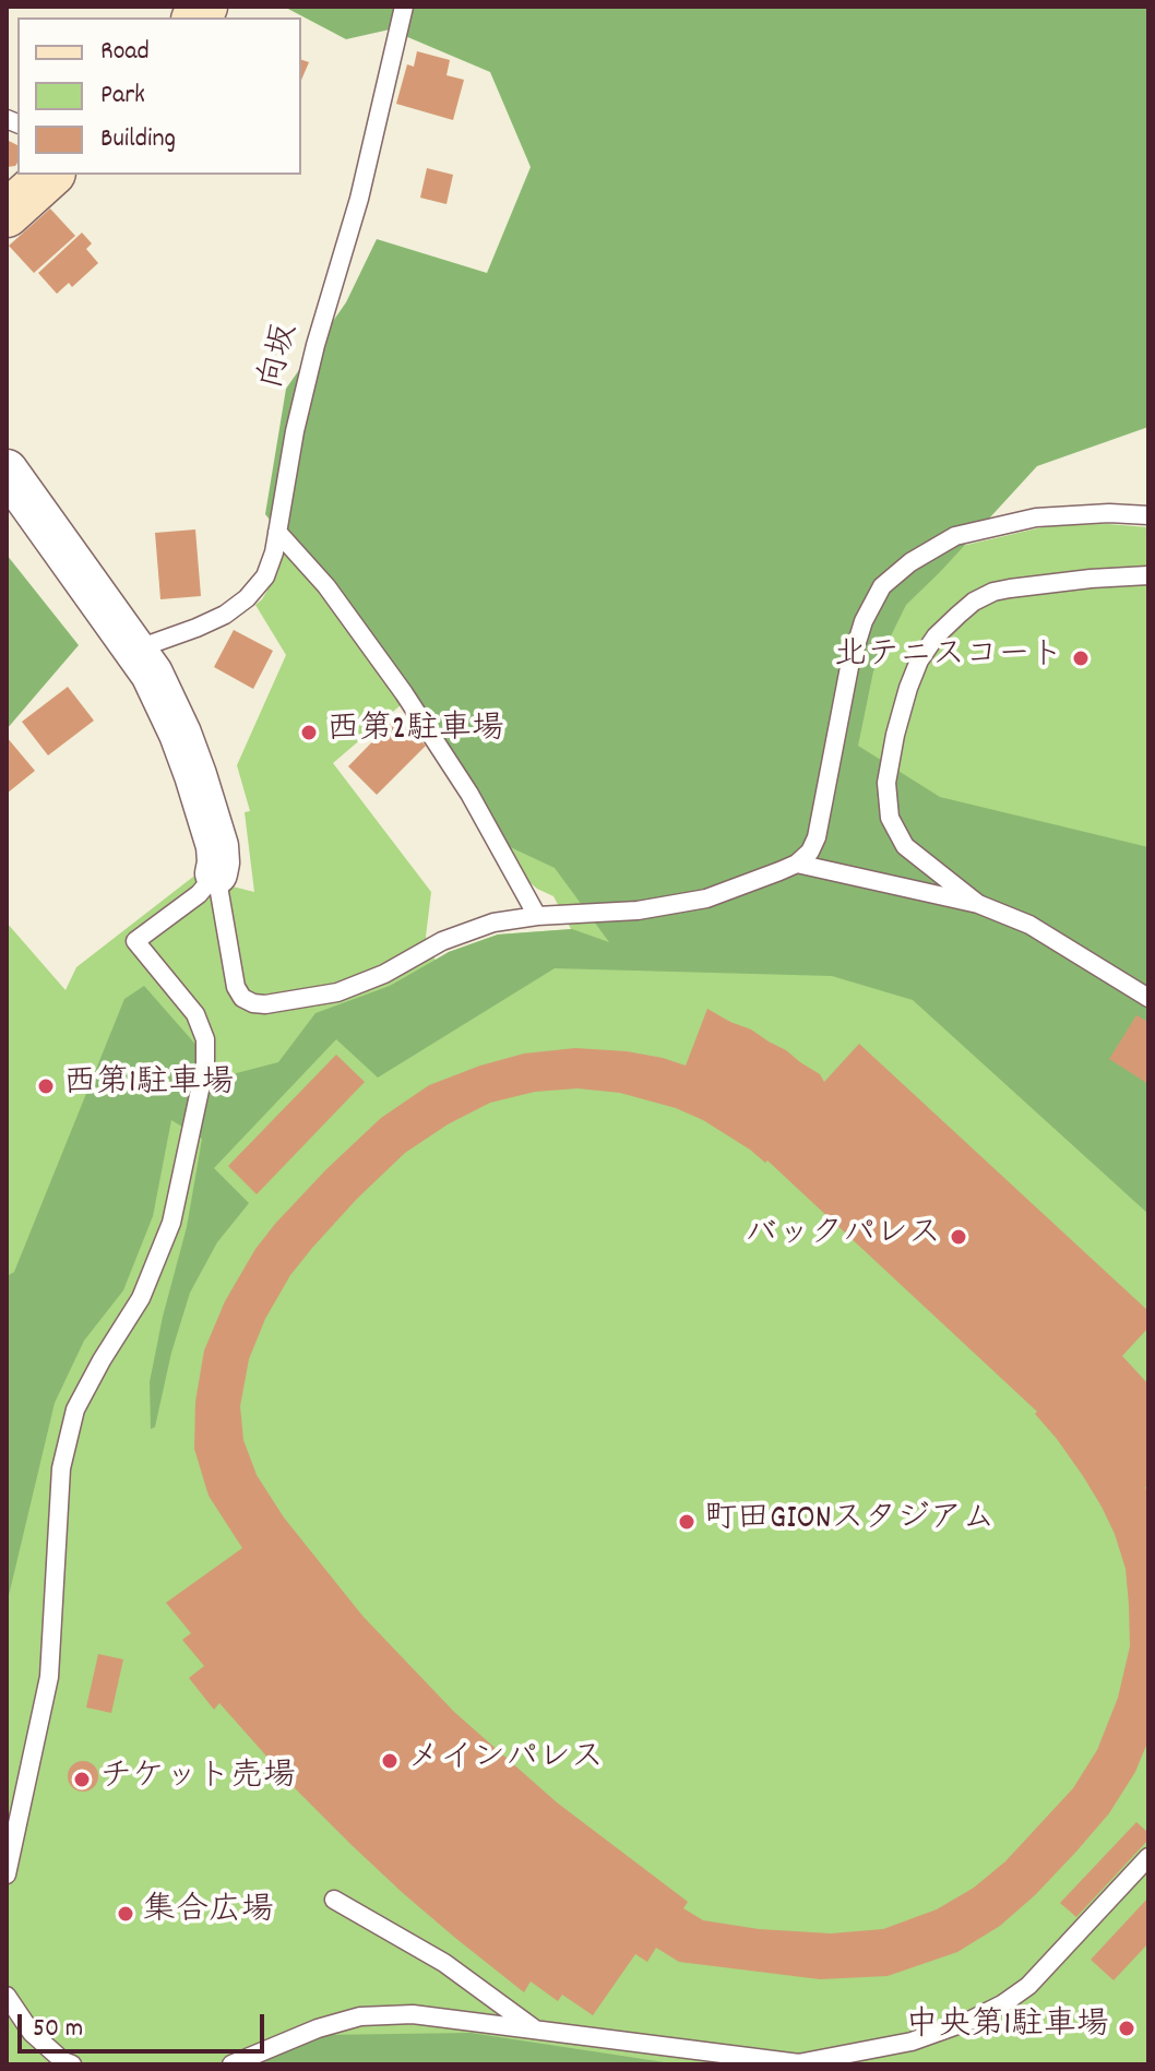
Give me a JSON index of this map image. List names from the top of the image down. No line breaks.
{"streets":{"lane":["向坂"]},"places":["北テニスコート","西第2駐車場","西第1駐車場","バックパレス","町田GIONスタジアム","メインパレス","チケット売場","集合広場","中央第1駐車場"],"legend":["Road","Park","Building"],"scale_bar":"50 m"}
